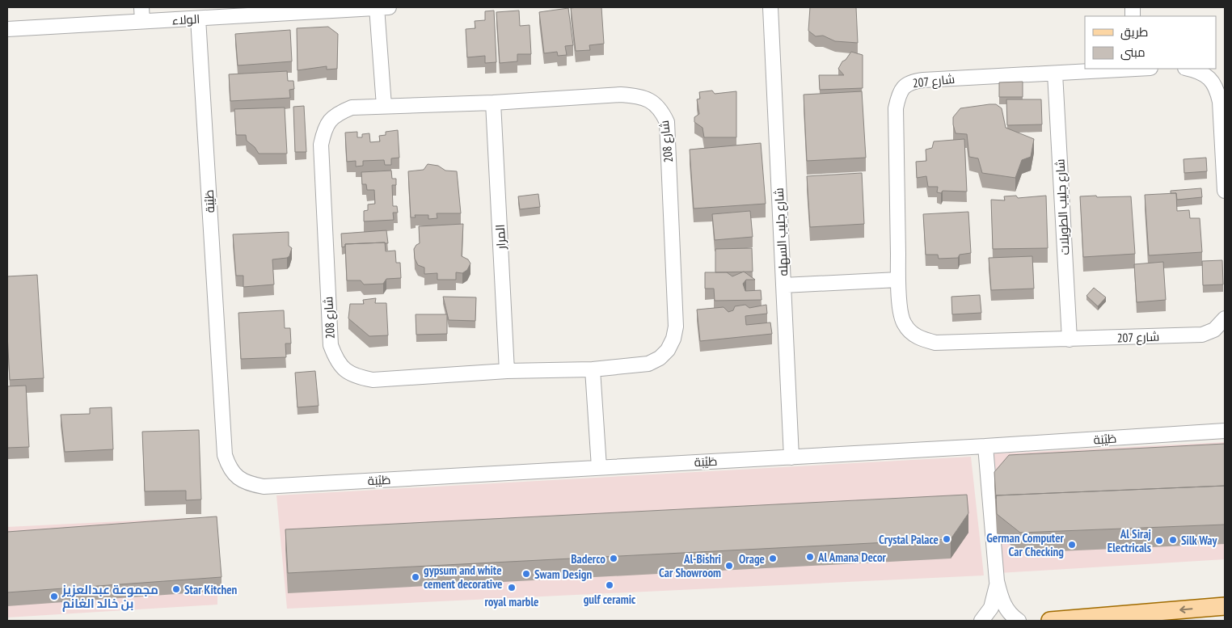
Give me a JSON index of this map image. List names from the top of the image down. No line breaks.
{"streets":{"street":["الولاء","شارع 207","شارع 208","طَيْبَة","شارع جليب الطويلات","شارع جليب السهله","المرار"]},"crossings":[["الولاء","طَيْبَة"],["شارع 207","شارع جليب الطويلات"],["شارع 208","المرار"],["طَيْبَة","شارع جليب السهله"]],"places":["Crystal Palace","Silk Way","Al Siraj Electricals","German Computer Car Checking","Al Amana Decor","Baderco","Orage","Al-Bishri Car Showroom","Swam Design","gypsum and white cement decorative","gulf ceramic","royal marble","Star Kitchen","مجموعة عبدالعزيز بن خالد الغانم"],"legend":["طريق","مبنى"]}
